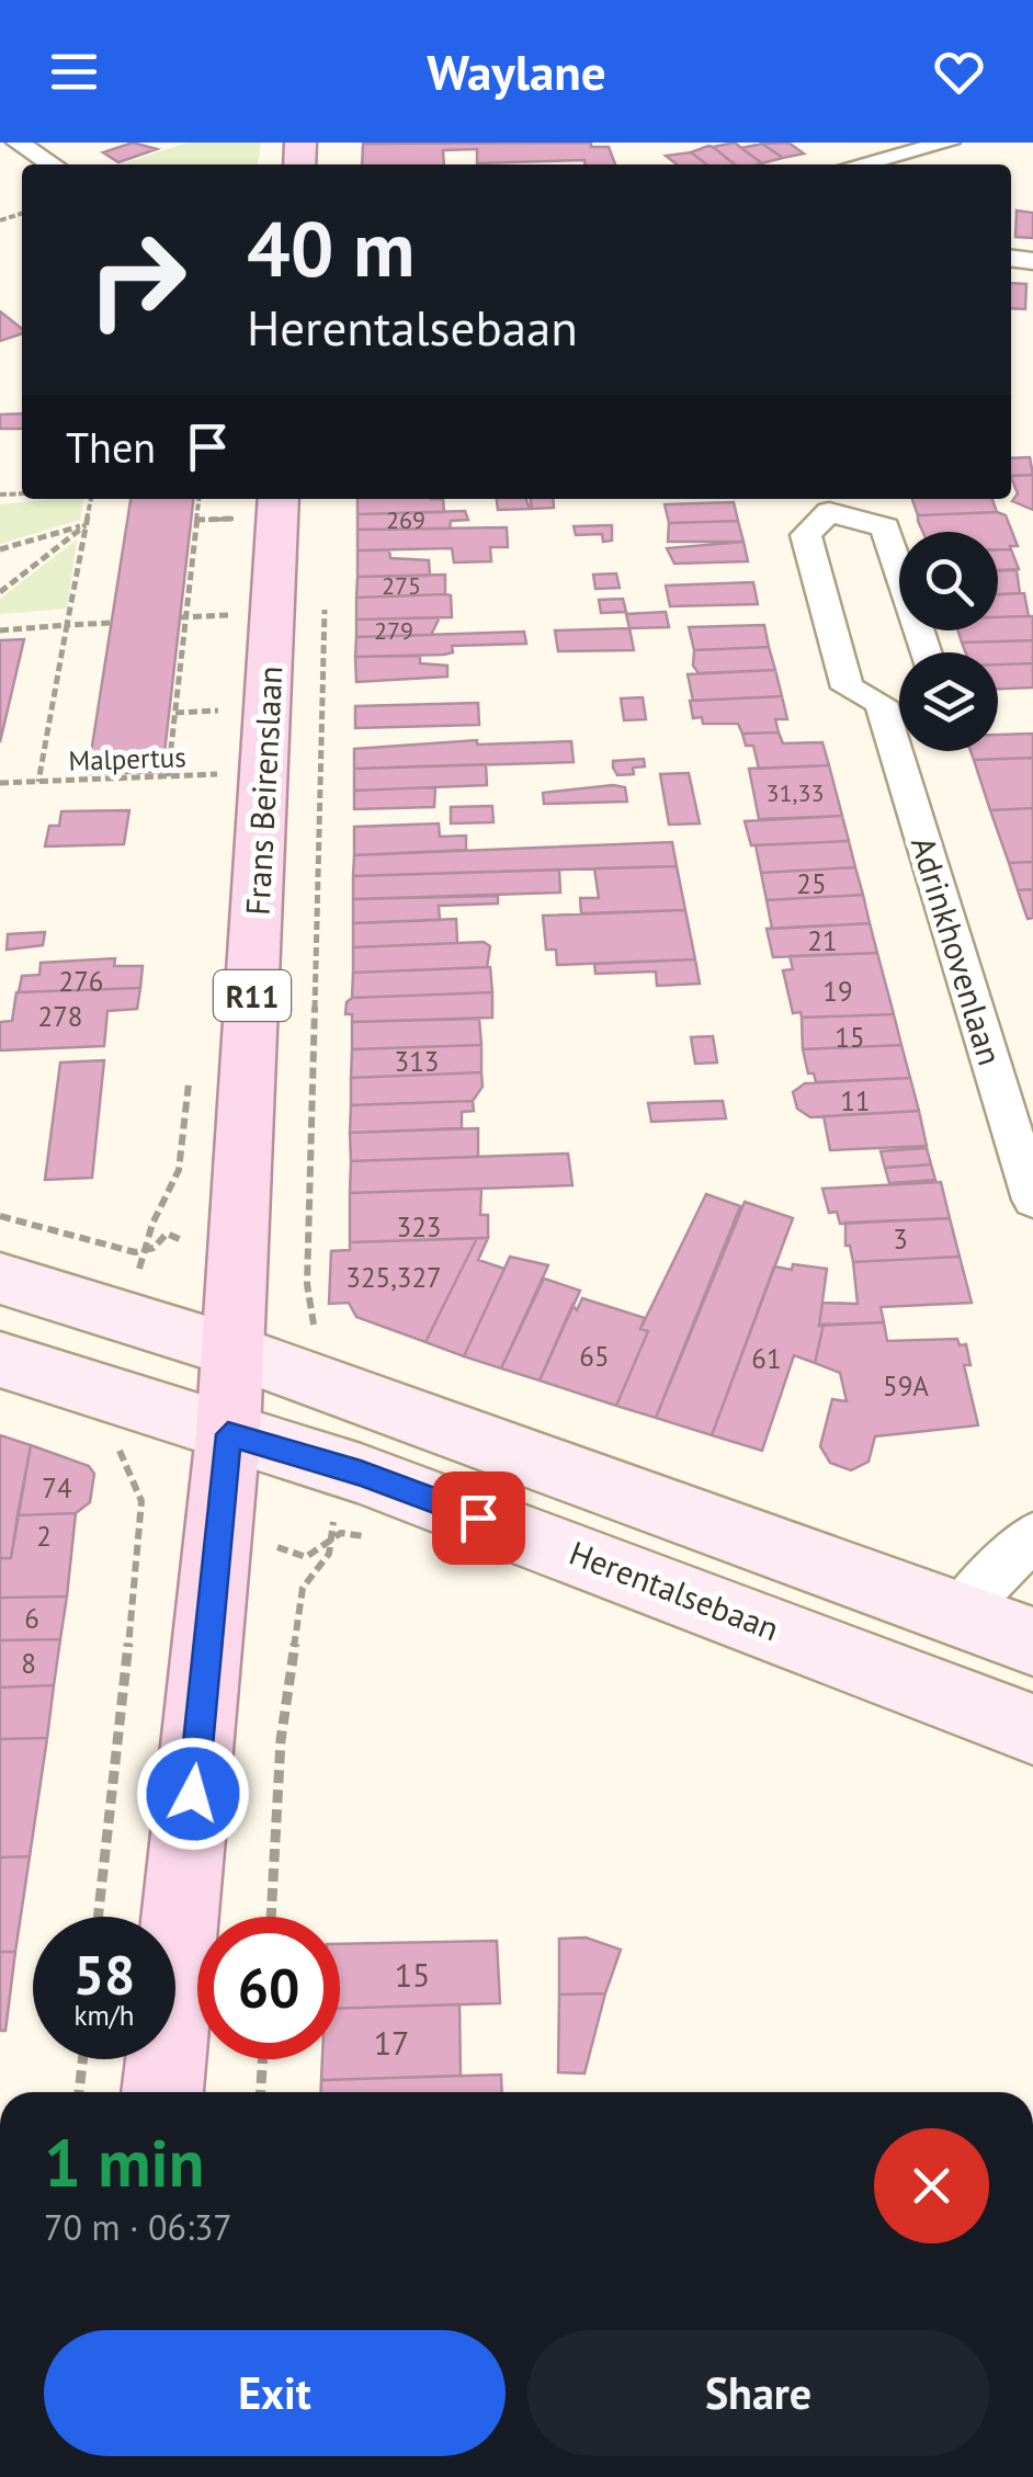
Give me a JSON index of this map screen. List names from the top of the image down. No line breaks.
{"streets":{"main road":["Frans Beirenslaan","R11","Herentalsebaan"],"street":["Adrinkhovenlaan"],"path":["Malpertus"]},"crossings":[["Frans Beirenslaan","R11"],["R11","Herentalsebaan"]],"house_numbers":["269","275","279","31,33","25","21","276","19","278","15","313","11","323","3","325,327","65","61","59A","74","2","6","8","15","17"],"page":{"header":"Waylane","turn":["40 m","Herentalsebaan"],"then":"Then","speed":"58 km/h","limit":"60","heading":["1 min","70 m · 06:37"],"buttons":["Exit","Share"]}}
